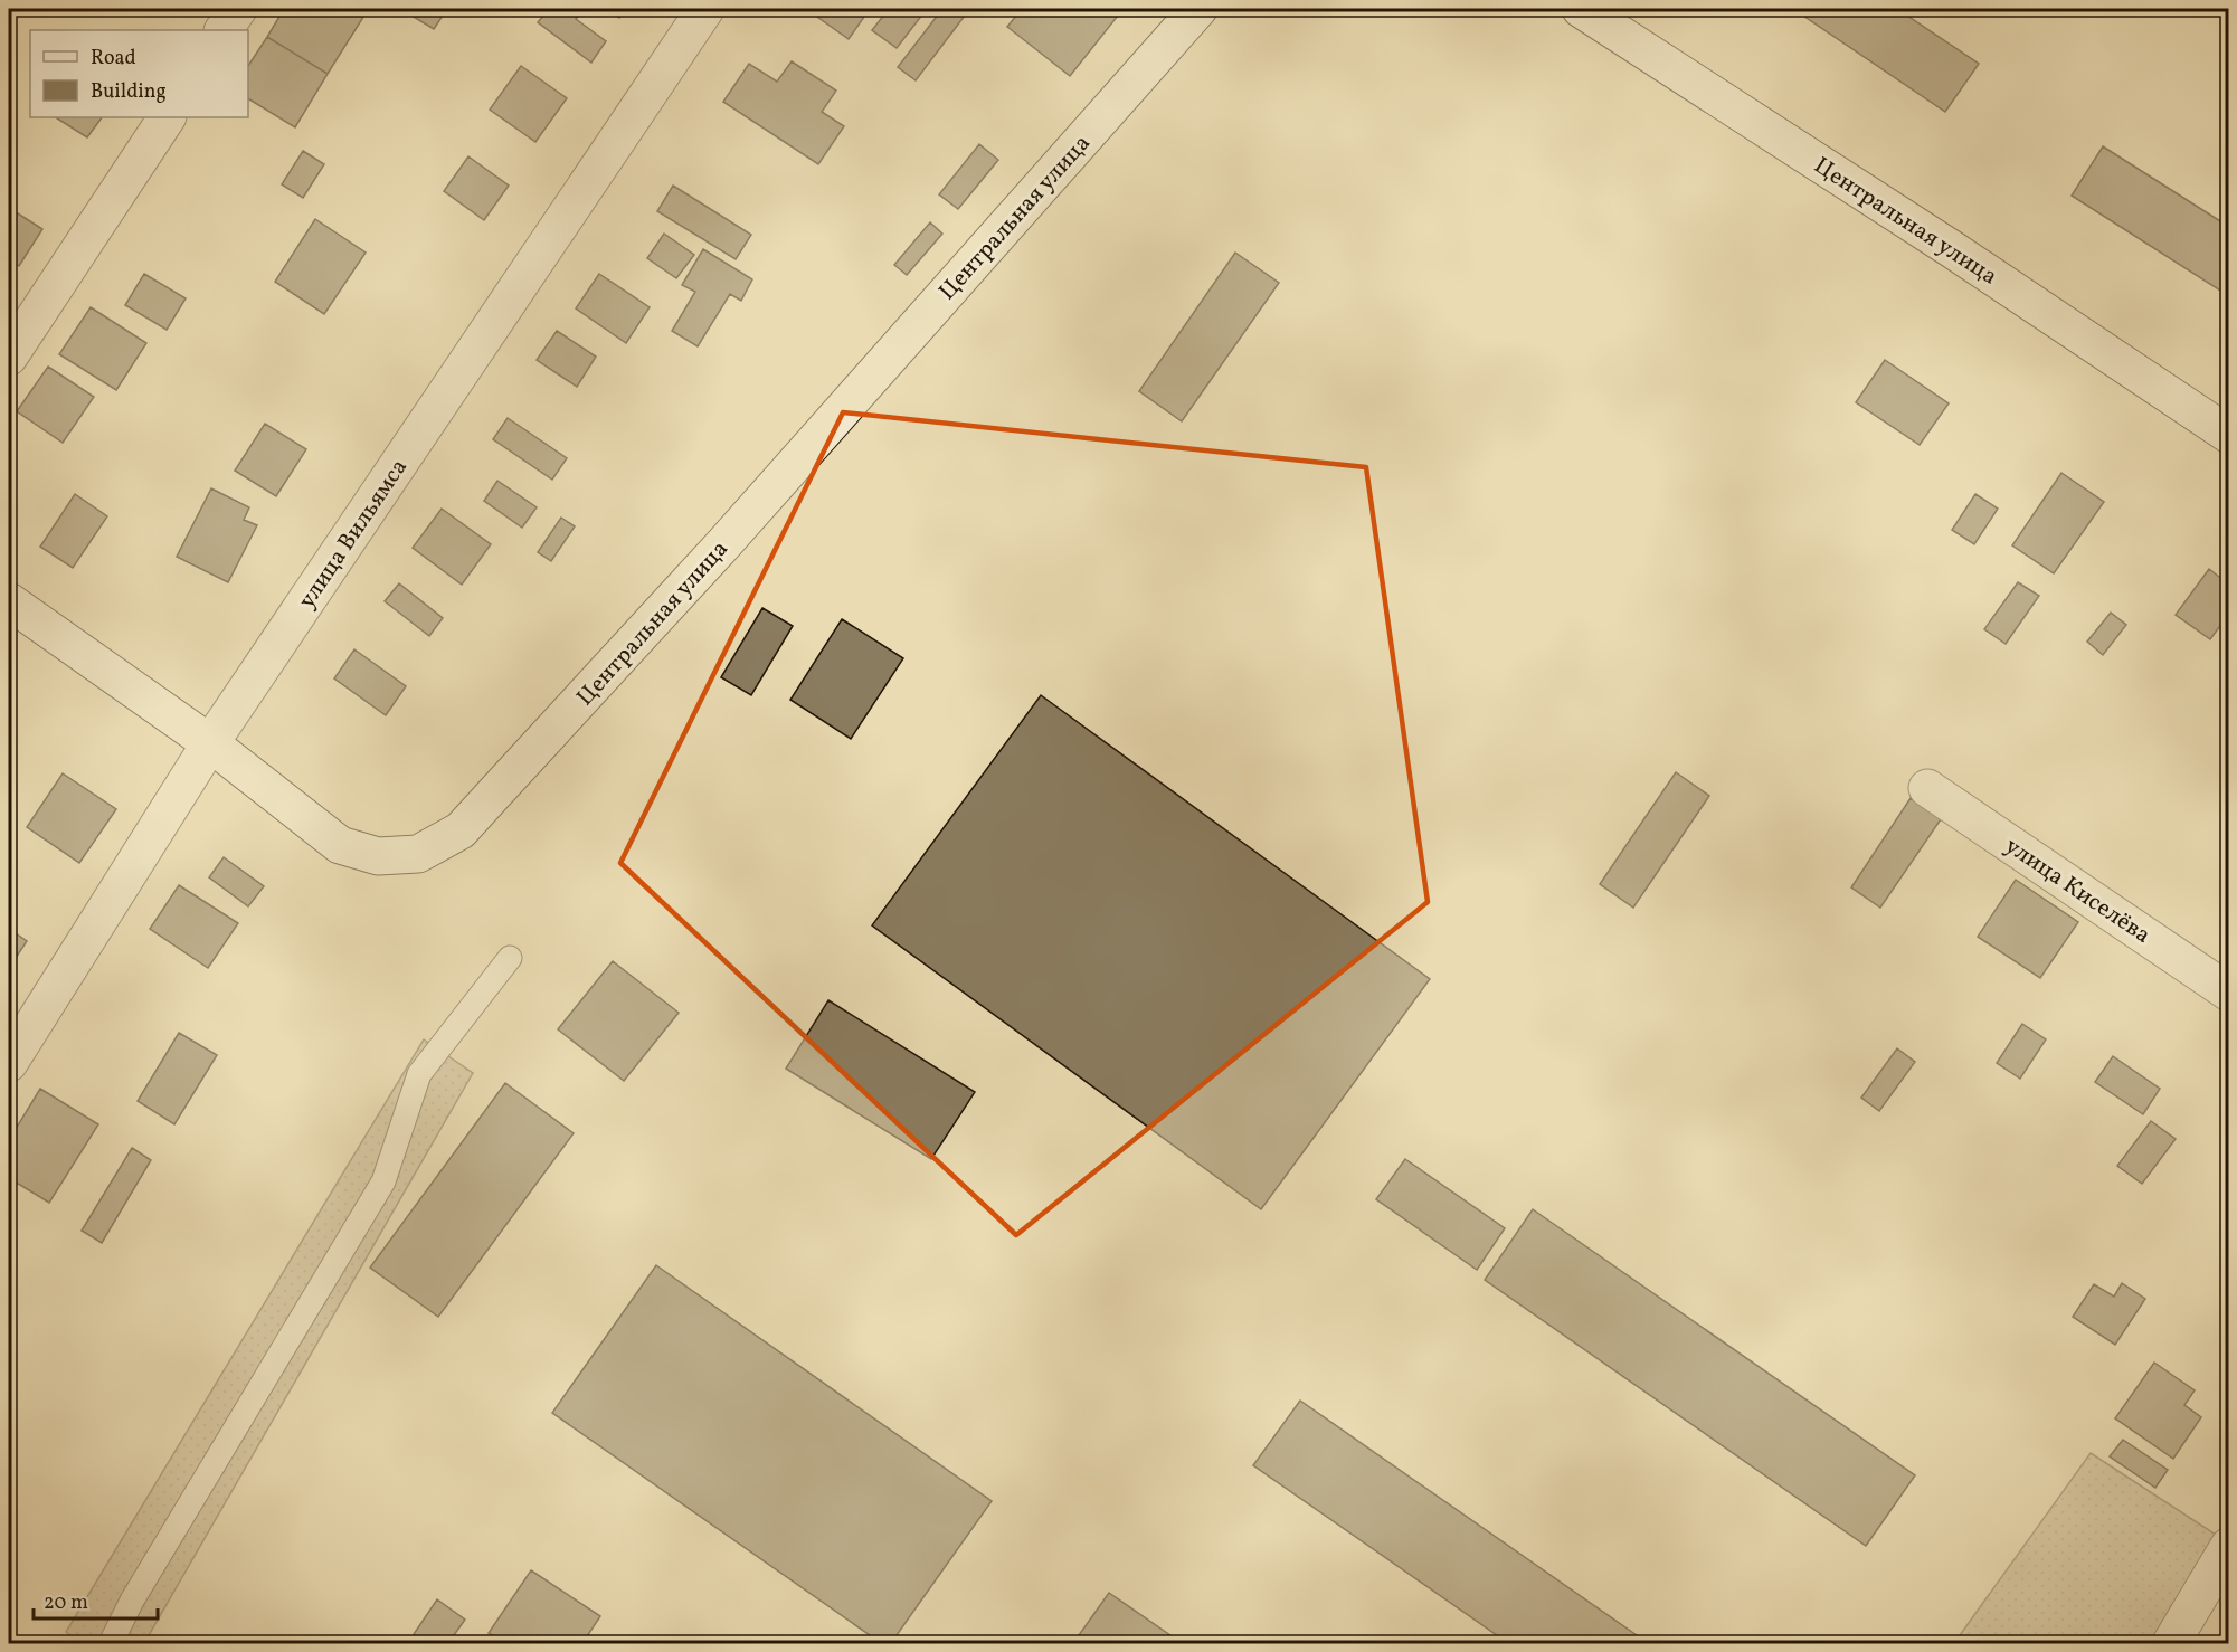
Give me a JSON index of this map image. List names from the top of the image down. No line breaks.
{"streets":{"street":["Центральная улица","улица Вильямса","улица Киселёва"]},"crossings":[["Центральная улица","улица Вильямса"]],"legend":["Road","Building"],"scale_bar":"20 m"}
